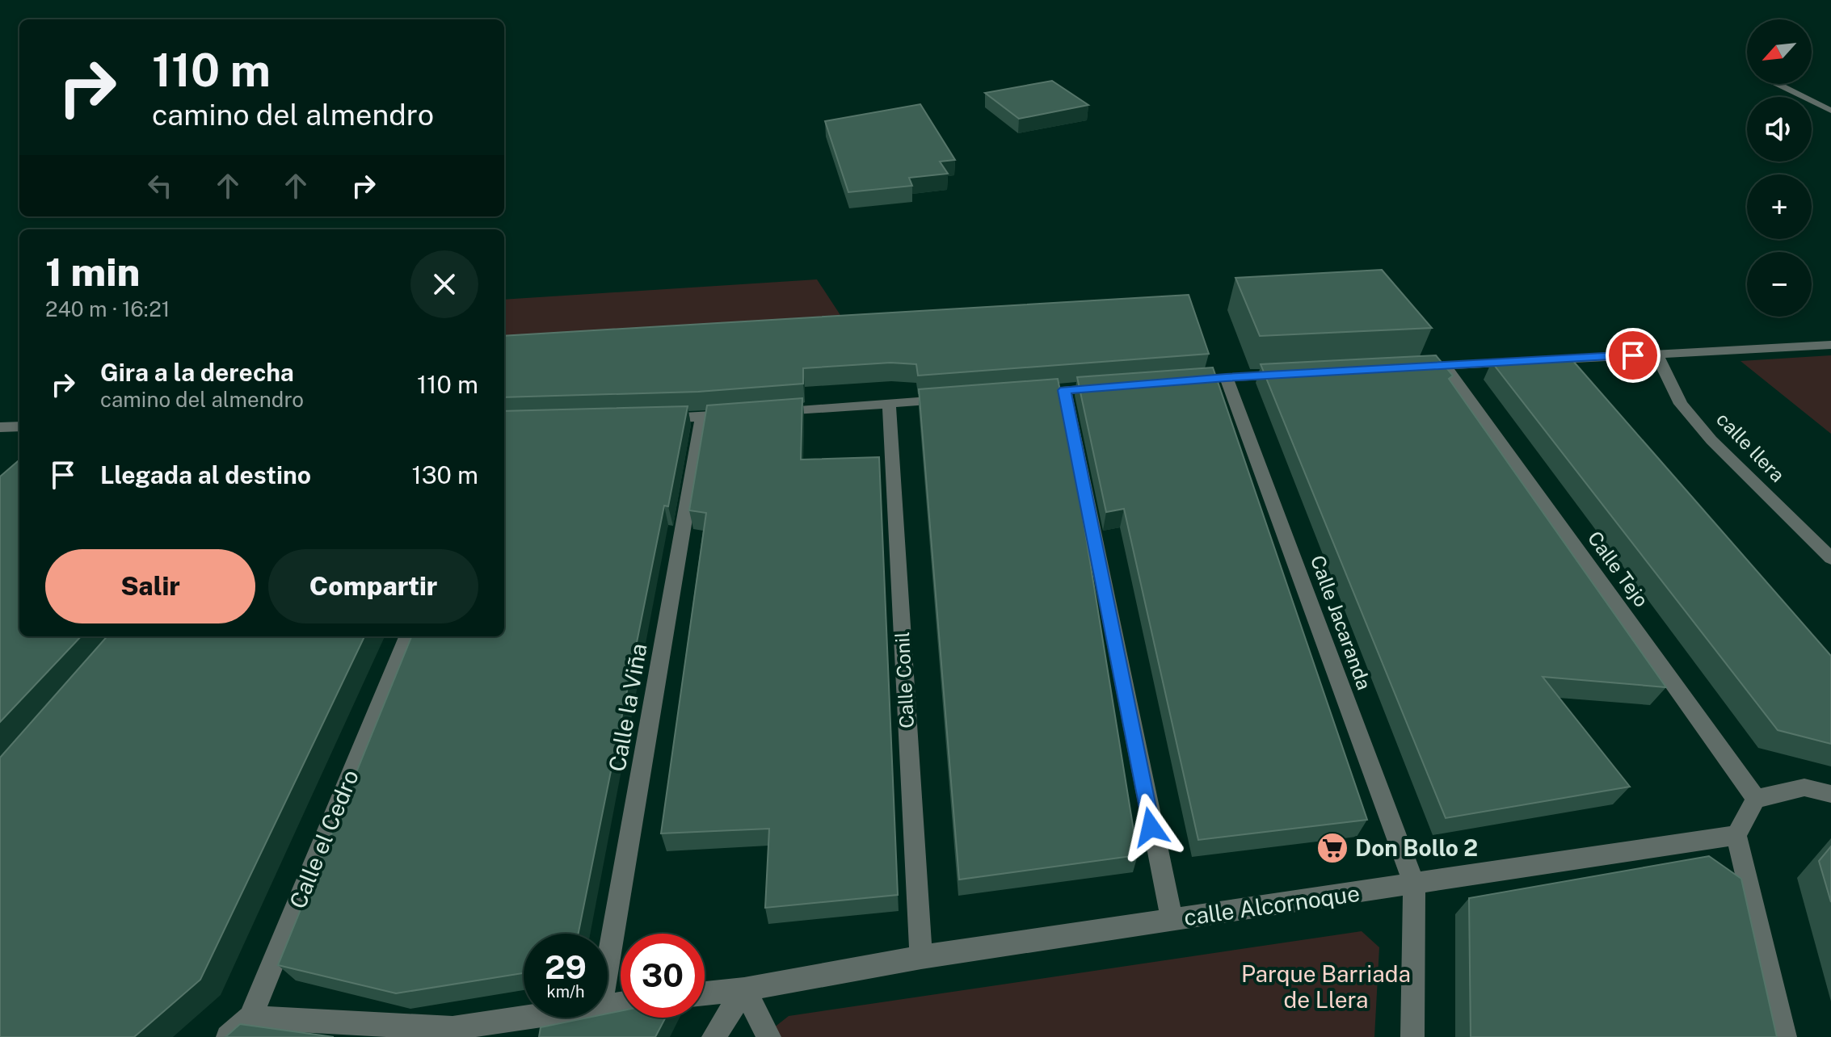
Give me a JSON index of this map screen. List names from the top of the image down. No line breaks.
{"streets":{"street":["calle llera","Calle Tejo","Calle Jacaranda","Calle Conil","Calle la Viña","Calle el Cedro","calle Alcornoque"]},"crossings":[["Calle Jacaranda","calle Alcornoque"],["Calle Conil","calle Alcornoque"]],"parks":["Parque Barriada de Llera"],"places":{"supermarket":["Don Bollo 2"]},"north":"bottom left","page":{"map_buttons":["+","−"],"turn":["110 m","camino del almendro"],"heading":["1 min","240 m · 16:21"],"list":[{"name":"Gira a la derecha","note":"camino del almendro","value":"110 m"},{"name":"Llegada al destino","value":"130 m"}],"buttons":["Salir","Compartir"],"speed":"29 km/h","limit":"30"}}
